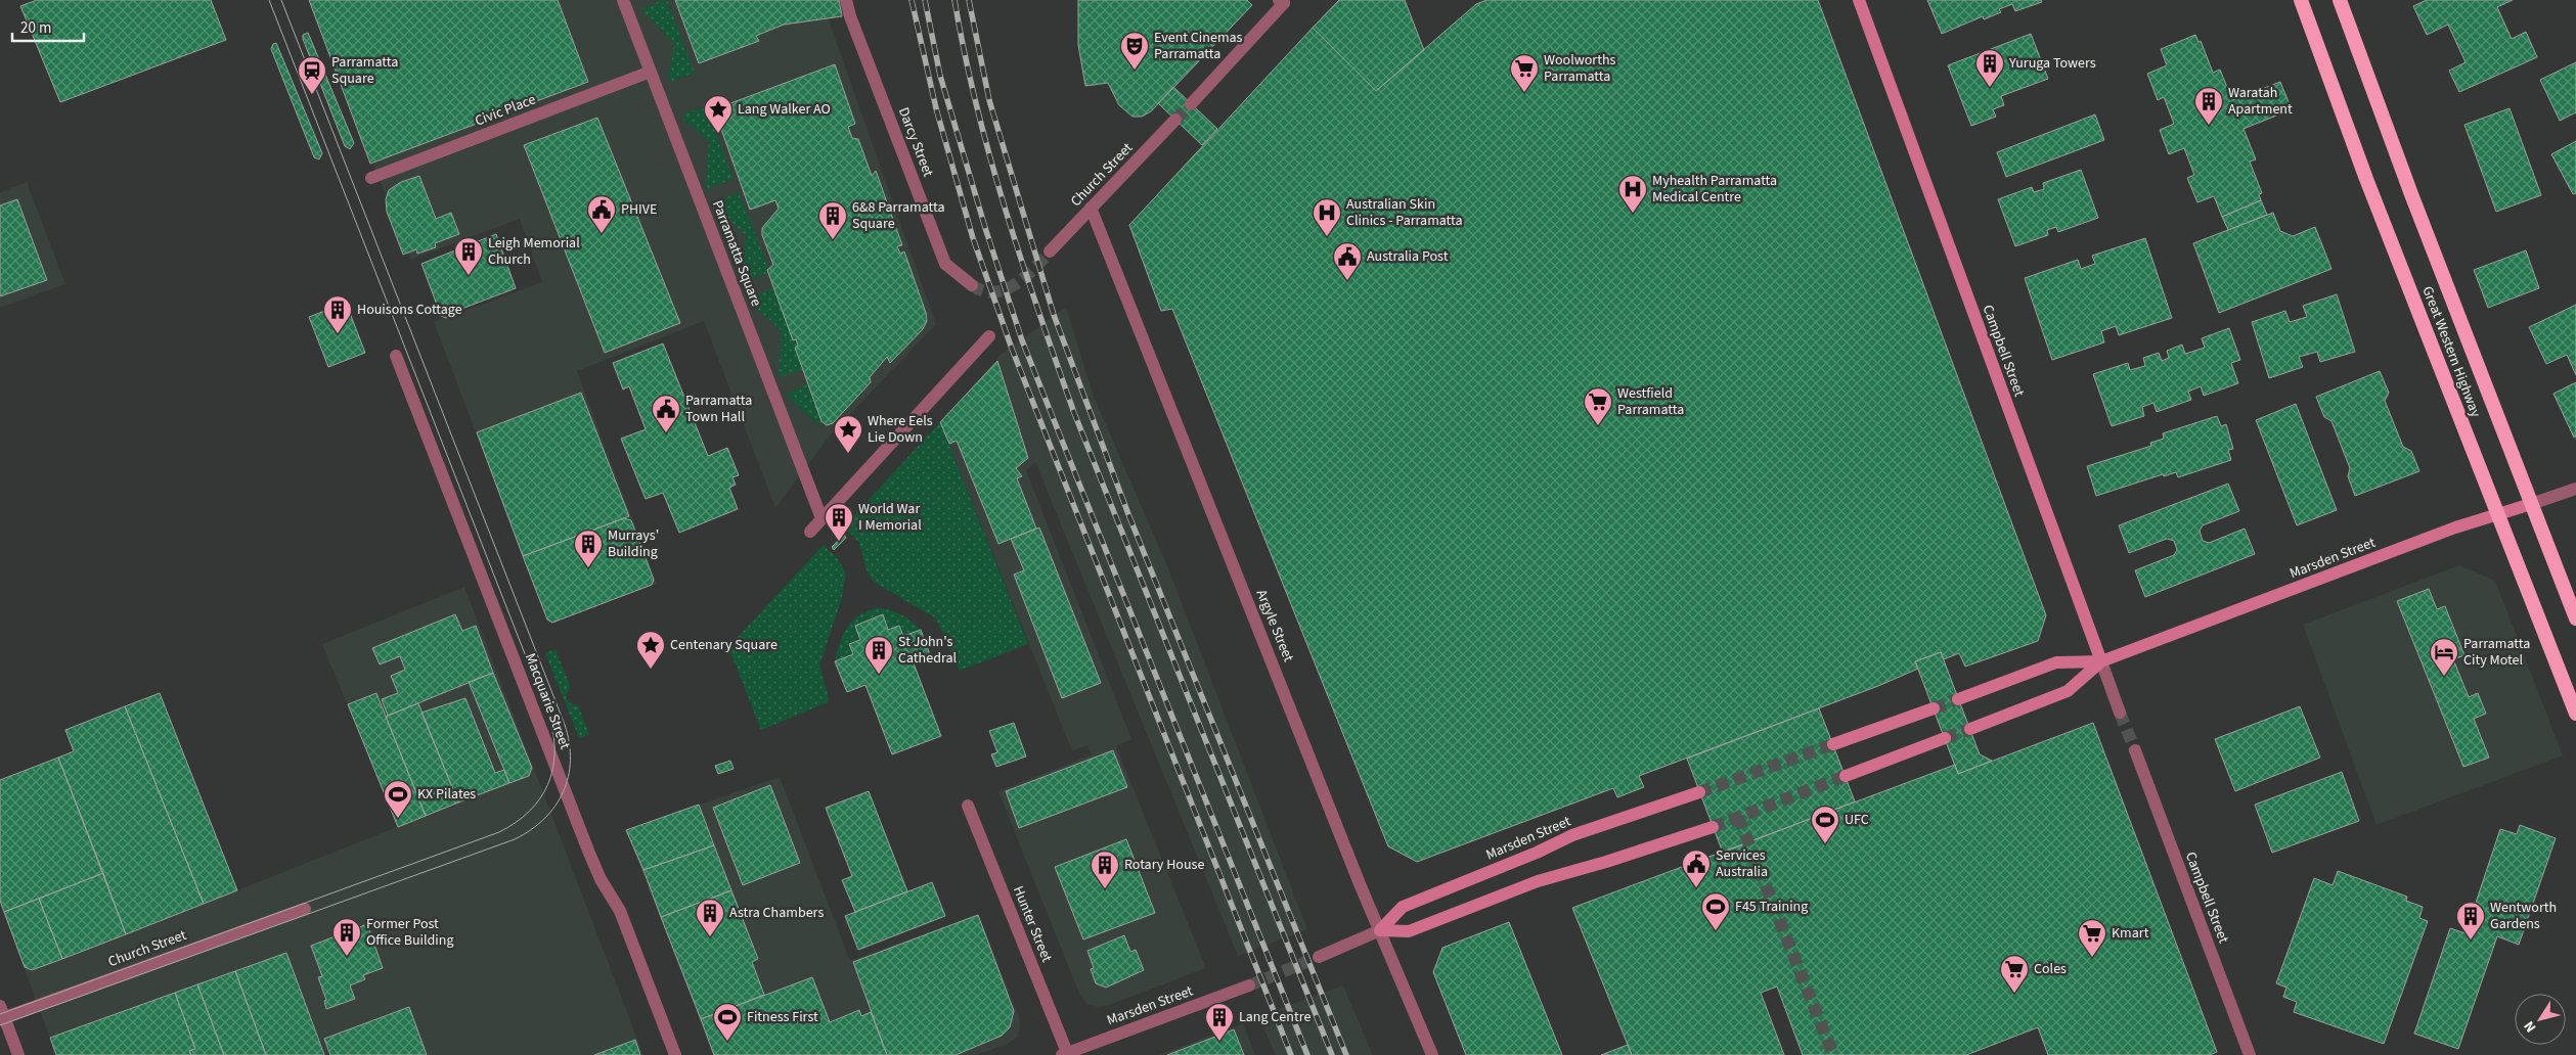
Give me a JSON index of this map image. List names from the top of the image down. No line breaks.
{"streets":{"highway":["Great Western Highway"],"main road":["Campbell Street","Marsden Street"],"street":["Civic Place","Darcy Street","Church Street","Parramatta Square","Argyle Street","Macquarie Street","Hunter Street"]},"crossings":[["Civic Place","Parramatta Square"],["Church Street","Argyle Street"],["Campbell Street","Marsden Street"],["Great Western Highway","Marsden Street"],["Marsden Street","Argyle Street"],["Marsden Street","Hunter Street"]],"places":{"theatre":["Event Cinemas Parramatta"],"building":["Yuruga Towers","Waratah Apartment","6&8 Parramatta Square","Leigh Memorial Church","Houisons Cottage","World War I Memorial","Murrays' Building","St John's Cathedral","Rotary House","Astra Chambers","Wentworth Gardens","Former Post Office Building","Lang Centre"],"supermarket":["Woolworths Parramatta","Westfield Parramatta","Kmart","Coles"],"station":["Parramatta Square"],"place":["Lang Walker AO","Where Eels Lie Down","Centenary Square"],"hospital":["Myhealth Parramatta Medical Centre","Australian Skin Clinics - Parramatta"],"public building":["PHIVE","Australia Post","Parramatta Town Hall","Services Australia"],"hotel":["Parramatta City Motel"],"sports":["KX Pilates","UFC","F45 Training","Fitness First"]},"scale_bar":"20 m","north":"bottom left"}
